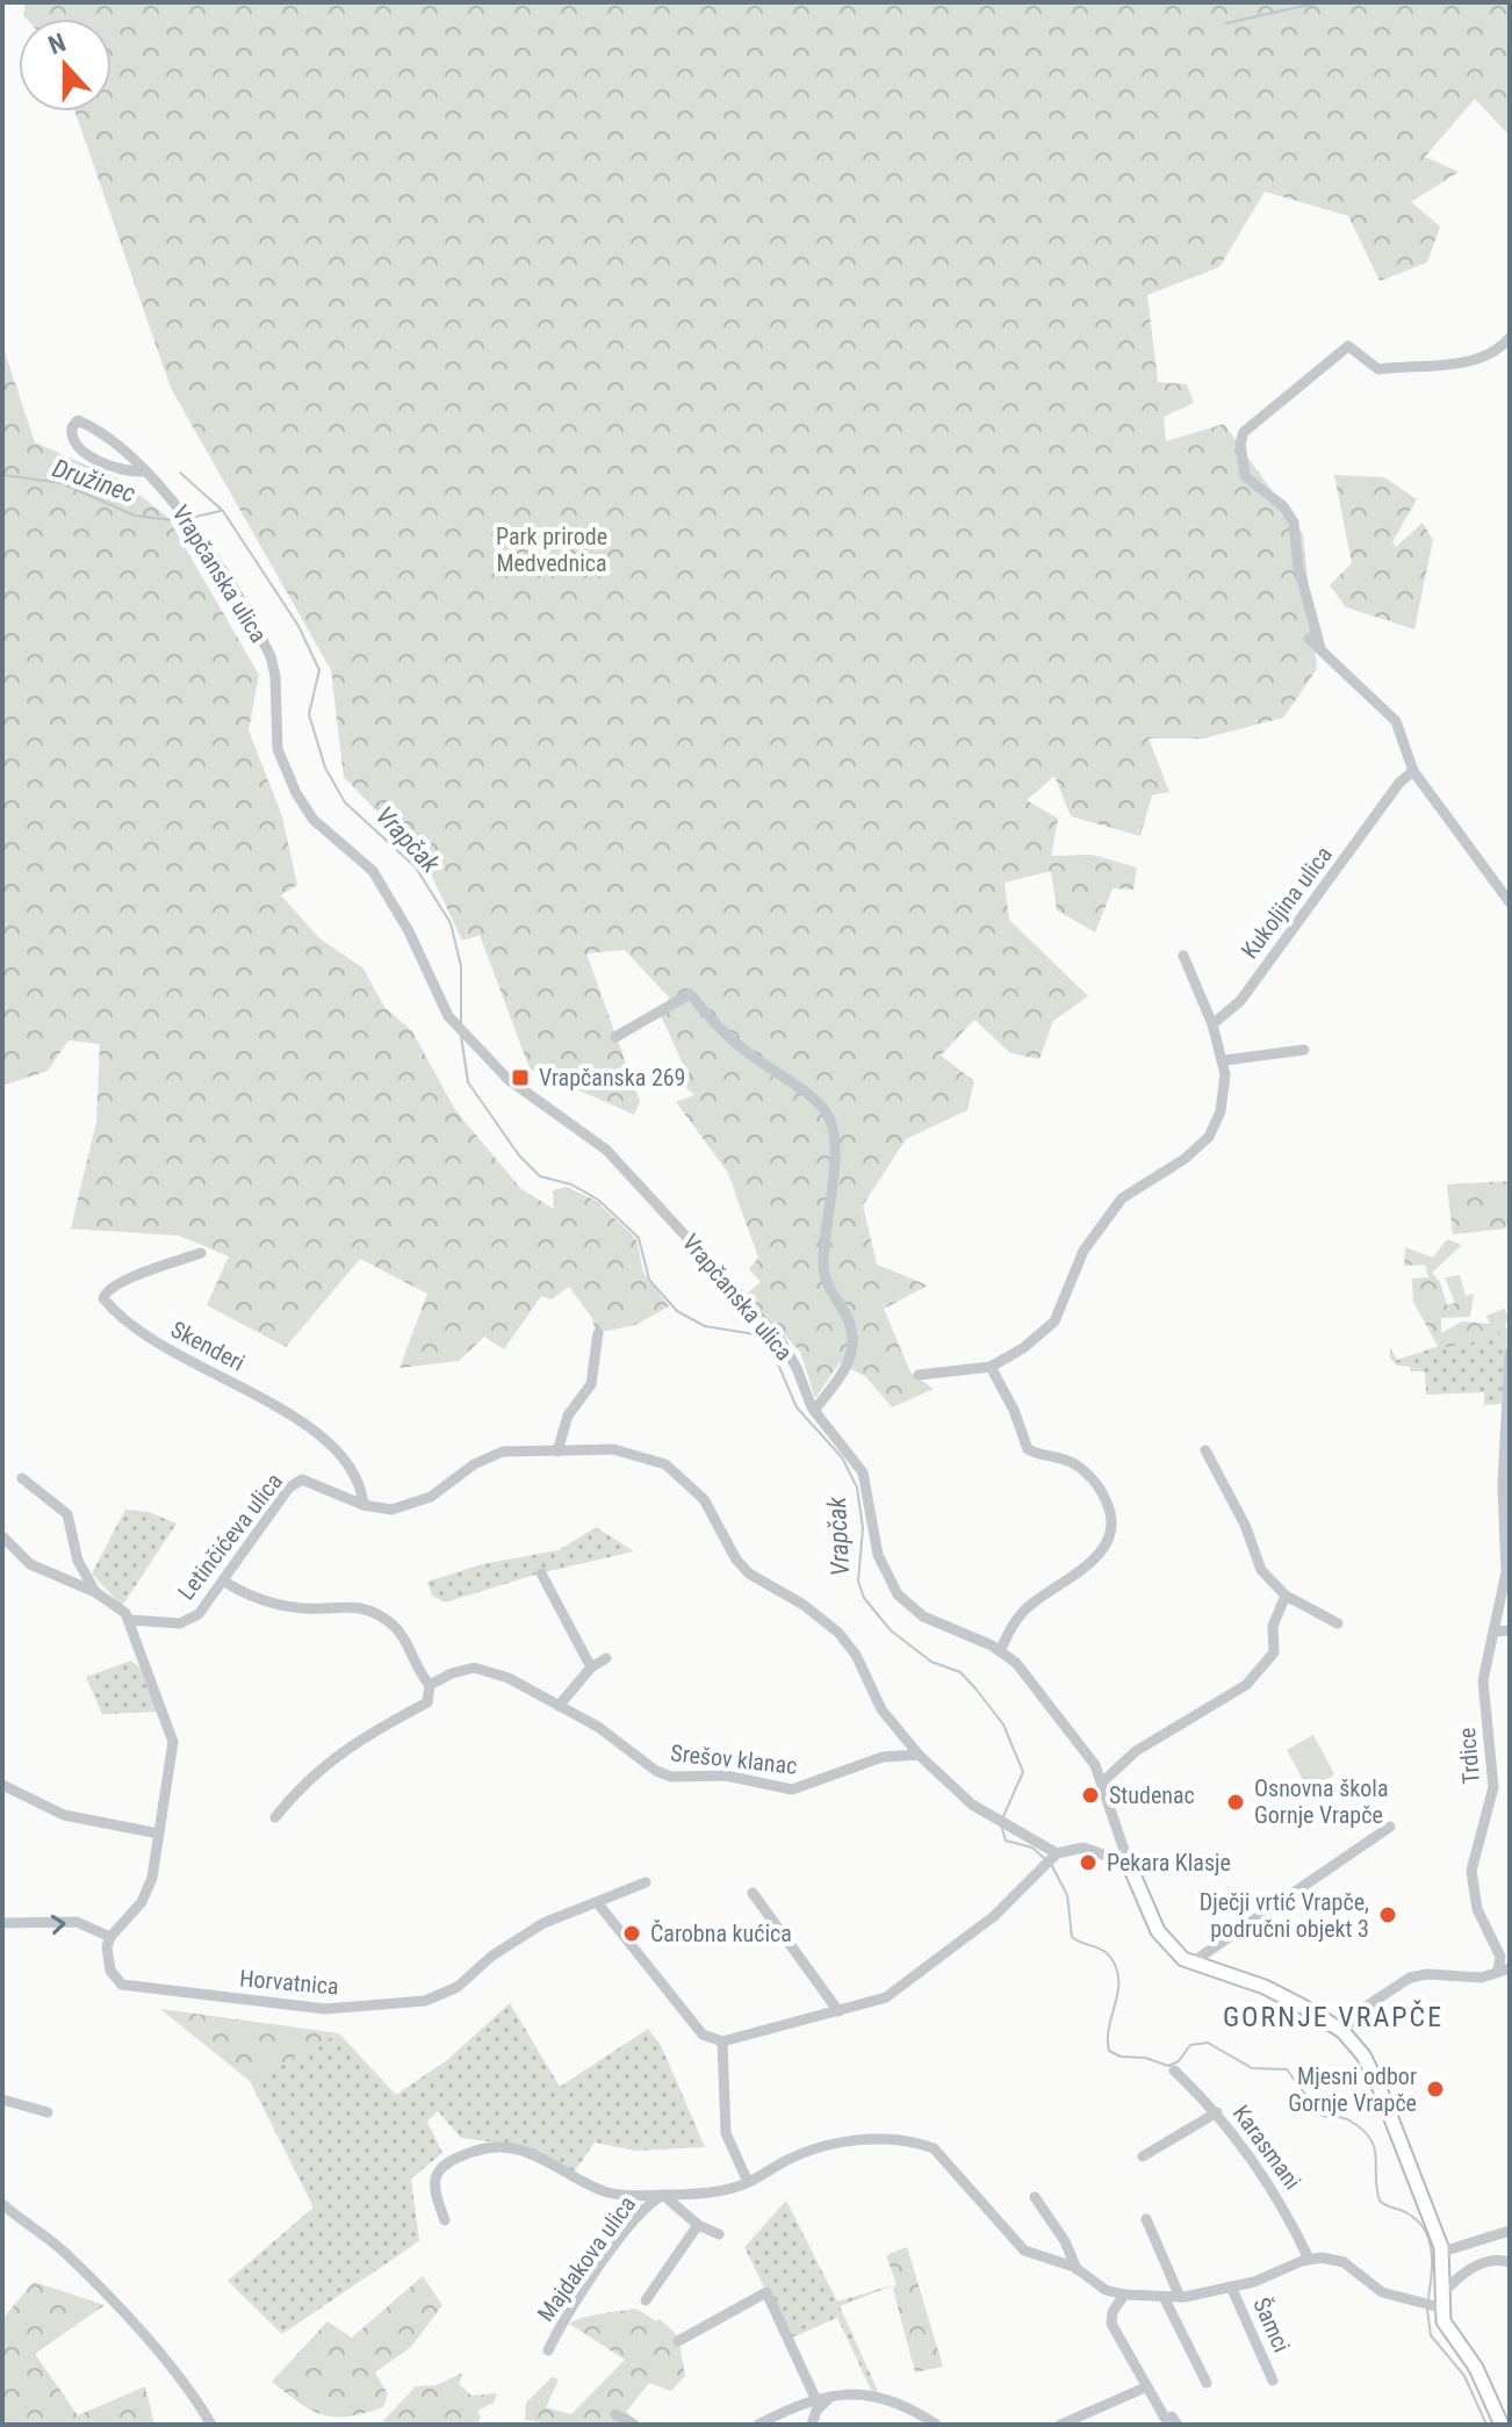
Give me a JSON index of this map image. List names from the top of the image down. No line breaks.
{"streets":{"main road":["Vrapčanska ulica"],"street":["Kukoljina ulica","Skenderi","Letinčićeva ulica","Trdice","Srešov klanac","Horvatnica","Karasmani","Majdakova ulica","Šamci"]},"crossings":[["Vrapčanska ulica","Trdice"],["Skenderi","Letinčićeva ulica"],["Letinčićeva ulica","Srešov klanac"],["Karasmani","Majdakova ulica"],["Majdakova ulica","Šamci"]],"districts":["GORNJE VRAPČE"],"water":["Družinec","Vrapčak"],"parks":["Park prirode Medvednica"],"places":{"transit":["Vrapčanska 269"],"other":["Studenac","Osnovna škola Gornje Vrapče","Pekara Klasje","Dječji vrtić Vrapče, područni objekt 3","Čarobna kućica","Mjesni odbor Gornje Vrapče"]},"north":"top"}
